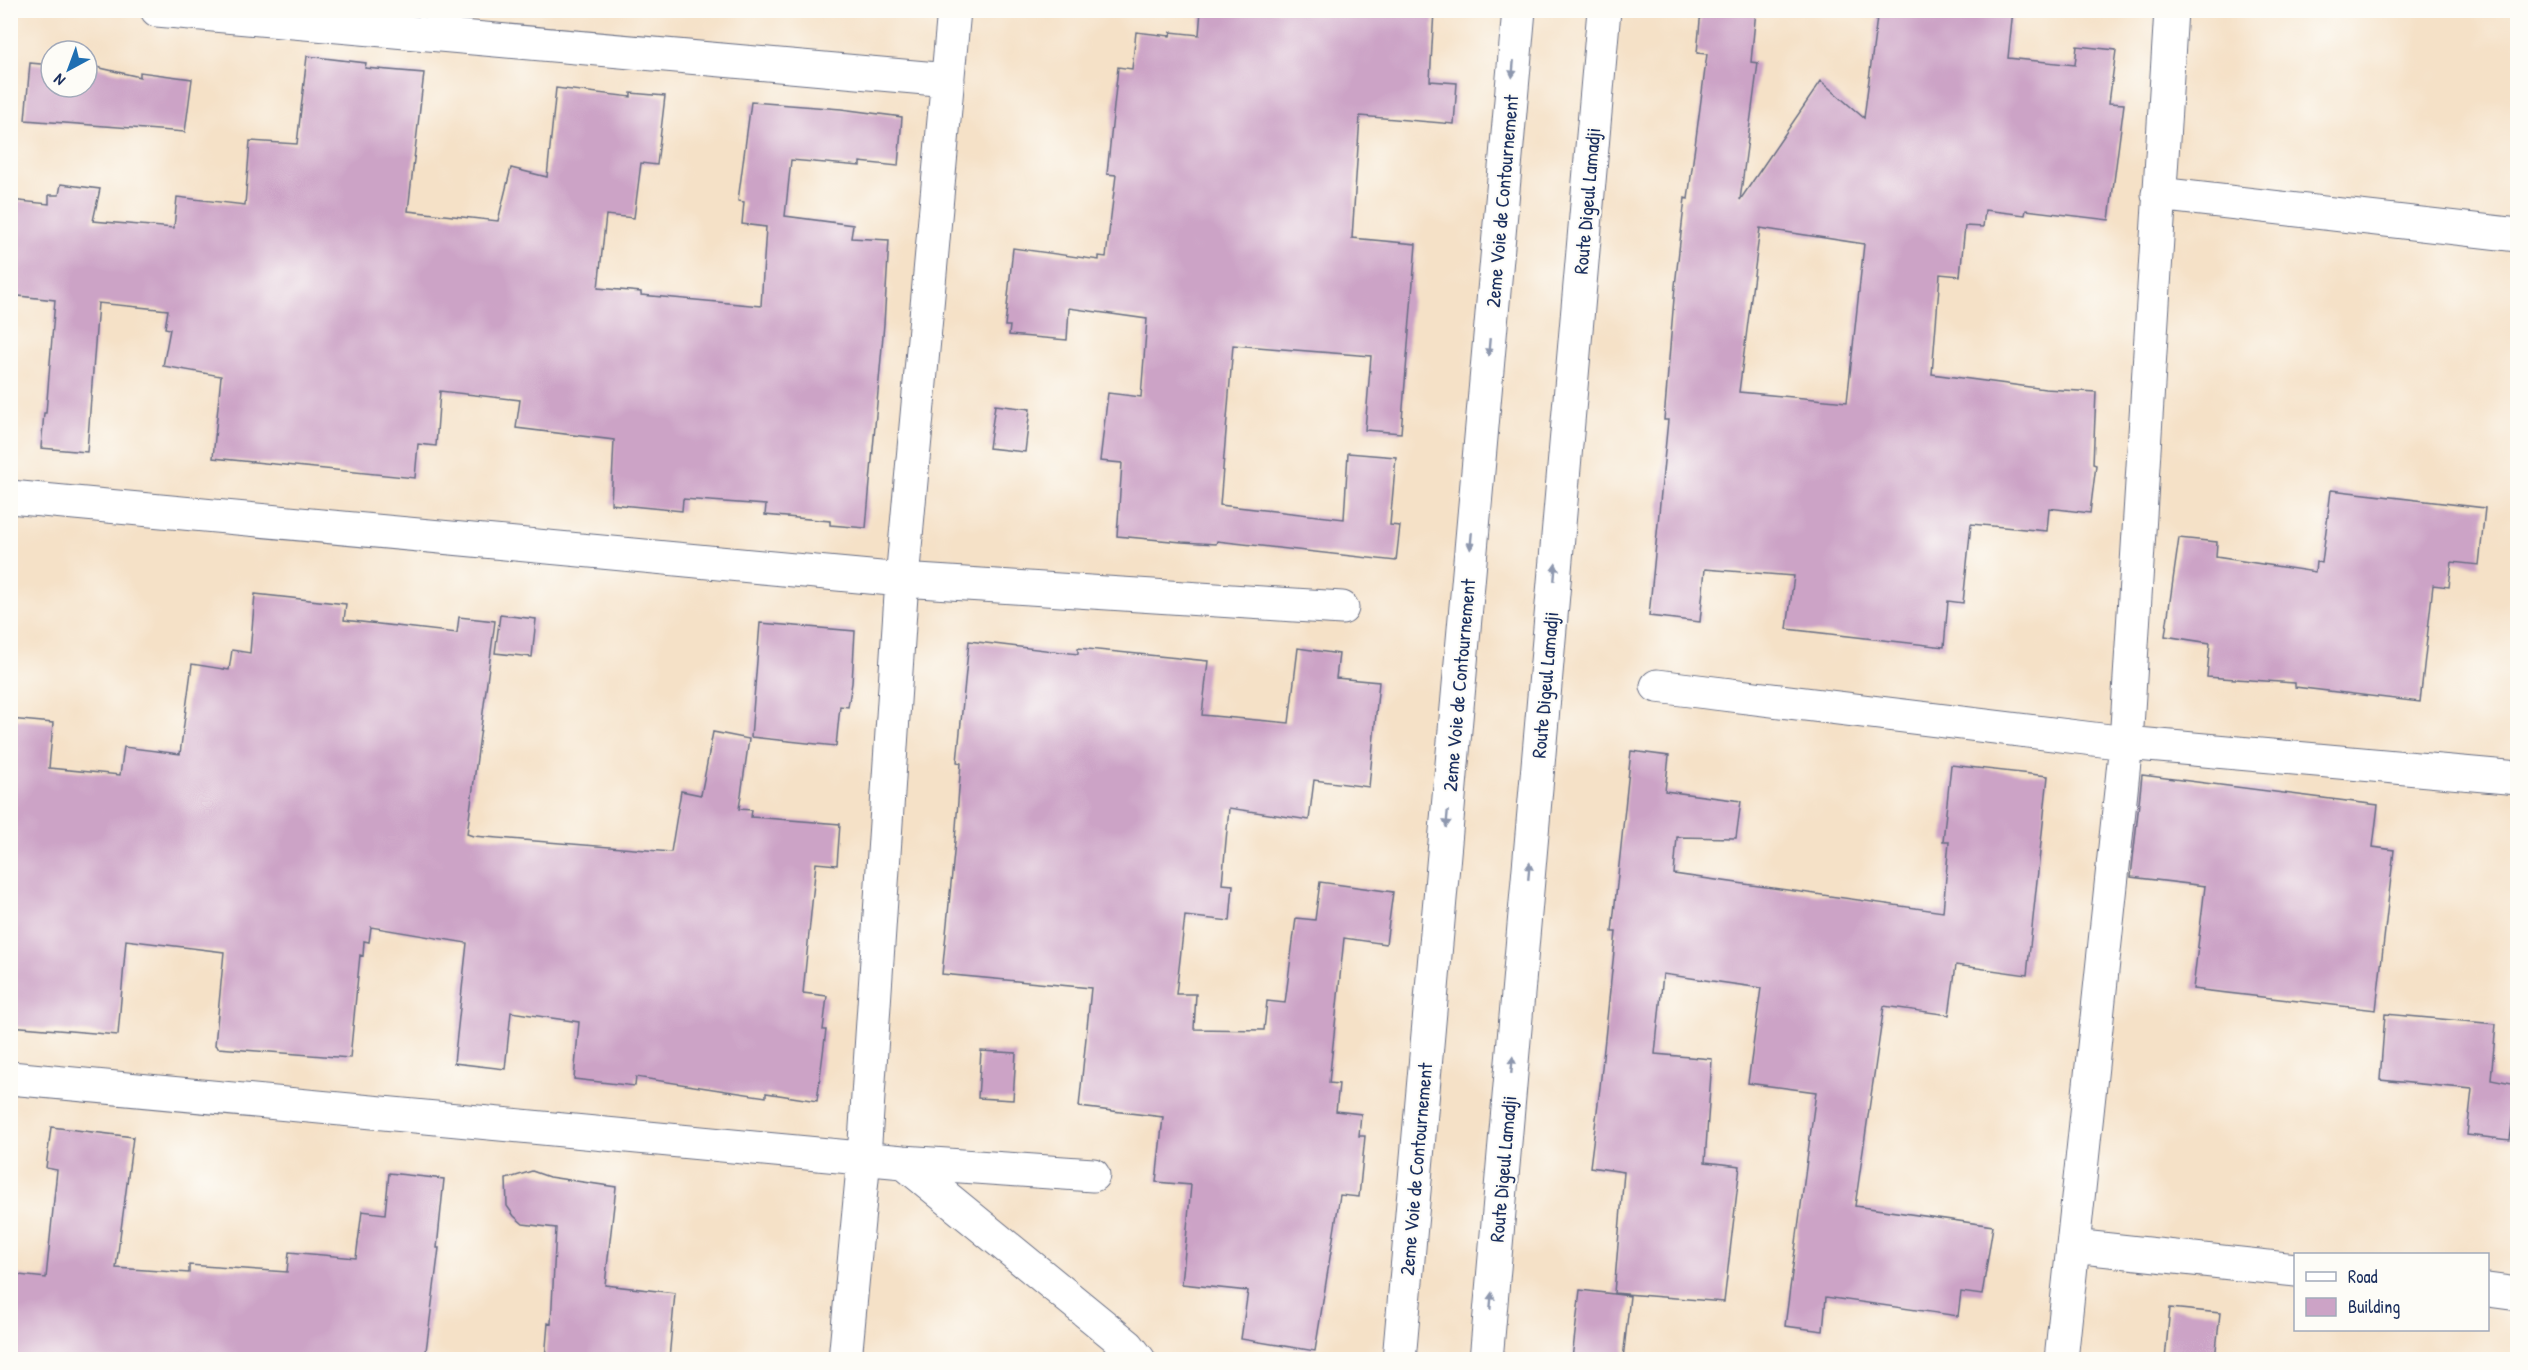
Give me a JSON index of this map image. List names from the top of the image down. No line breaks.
{"streets":{"street":["2eme Voie de Contournement","Route Digeul Lamadji"]},"one_way":["2eme Voie de Contournement","Route Digeul Lamadji"],"legend":["Road","Building"],"north":"bottom left"}
